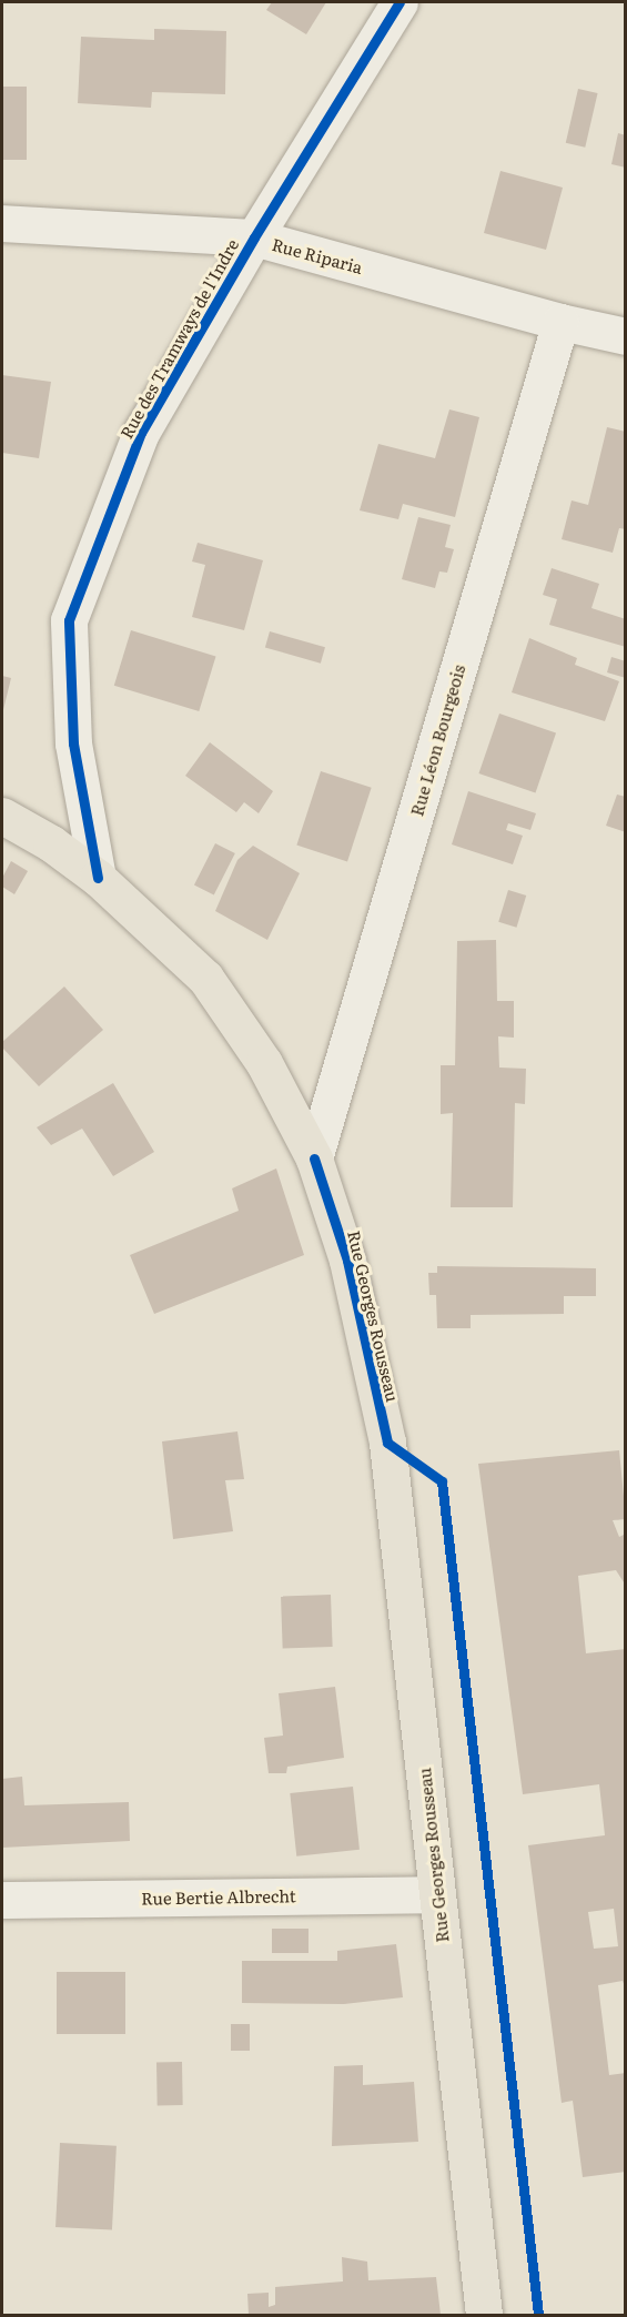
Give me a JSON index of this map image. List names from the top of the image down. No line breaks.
{"streets":{"main road":["Rue Georges Rousseau"],"street":["Rue Riparia","Rue des Tramways de l'Indre","Rue Léon Bourgeois","Rue Bertie Albrecht"]},"crossings":[["Rue Riparia","Rue des Tramways de l'Indre"],["Rue Riparia","Rue Léon Bourgeois"],["Rue des Tramways de l'Indre","Rue Georges Rousseau"],["Rue Léon Bourgeois","Rue Georges Rousseau"],["Rue Georges Rousseau","Rue Bertie Albrecht"]]}
